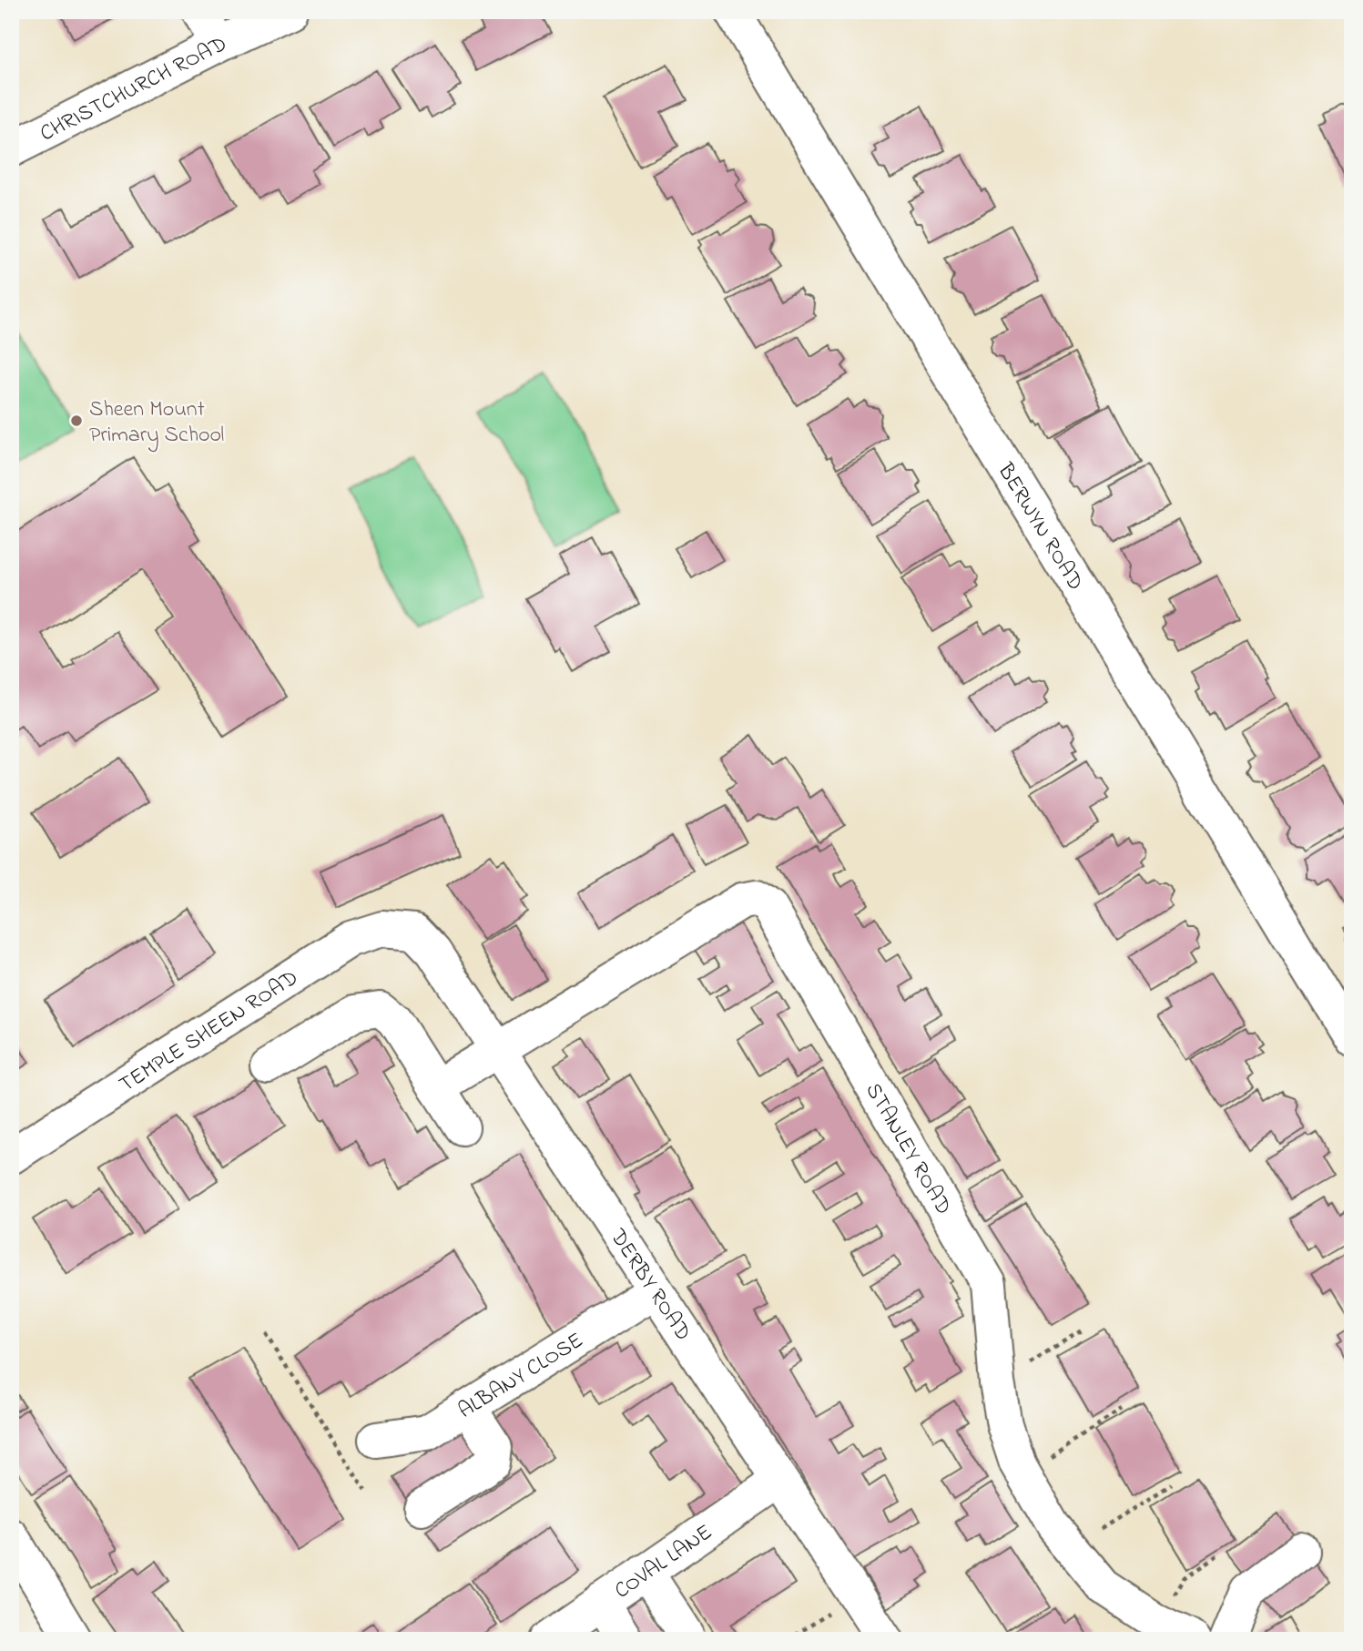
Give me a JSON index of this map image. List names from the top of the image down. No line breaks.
{"streets":{"street":["CHRISTCHURCH ROAD","BERWYN ROAD","TEMPLE SHEEN ROAD","STANLEY ROAD","DERBY ROAD","ALBANY CLOSE","COVAL LANE"]},"crossings":[["TEMPLE SHEEN ROAD","DERBY ROAD"],["STANLEY ROAD","DERBY ROAD"],["DERBY ROAD","ALBANY CLOSE"],["DERBY ROAD","COVAL LANE"]],"places":["Sheen Mount Primary School"]}
